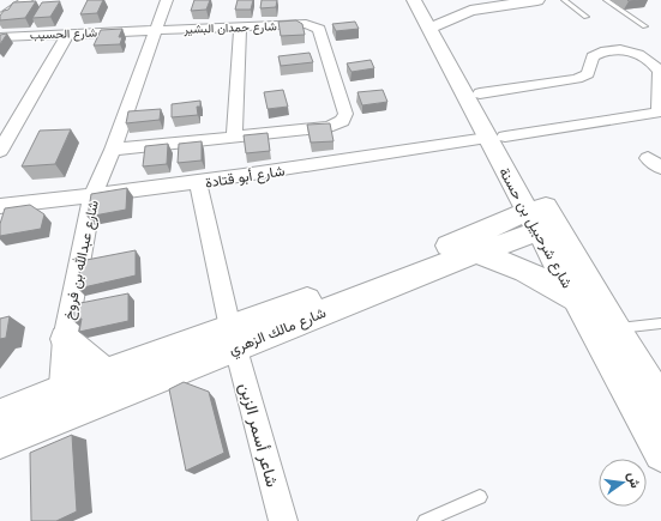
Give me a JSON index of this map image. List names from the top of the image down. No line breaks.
{"streets":{"street":["شارع حمدان البشير","شارع الحسيب","شارع أبو قتادة","شارع شرحبيل بن حسنة","شارع عبدالله بن فروخ","شارع مالك الزهري","شاعر أسمر الزبن"]},"crossings":[["شارع حمدان البشير","شارع الحسيب"],["شارع حمدان البشير","شارع عبدالله بن فروخ"],["شارع الحسيب","شارع عبدالله بن فروخ"],["شارع أبو قتادة","شارع شرحبيل بن حسنة"],["شارع أبو قتادة","شارع عبدالله بن فروخ"],["شارع أبو قتادة","شاعر أسمر الزبن"],["شارع شرحبيل بن حسنة","شارع مالك الزهري"],["شارع عبدالله بن فروخ","شارع مالك الزهري"],["شارع مالك الزهري","شاعر أسمر الزبن"]],"north":"right"}
